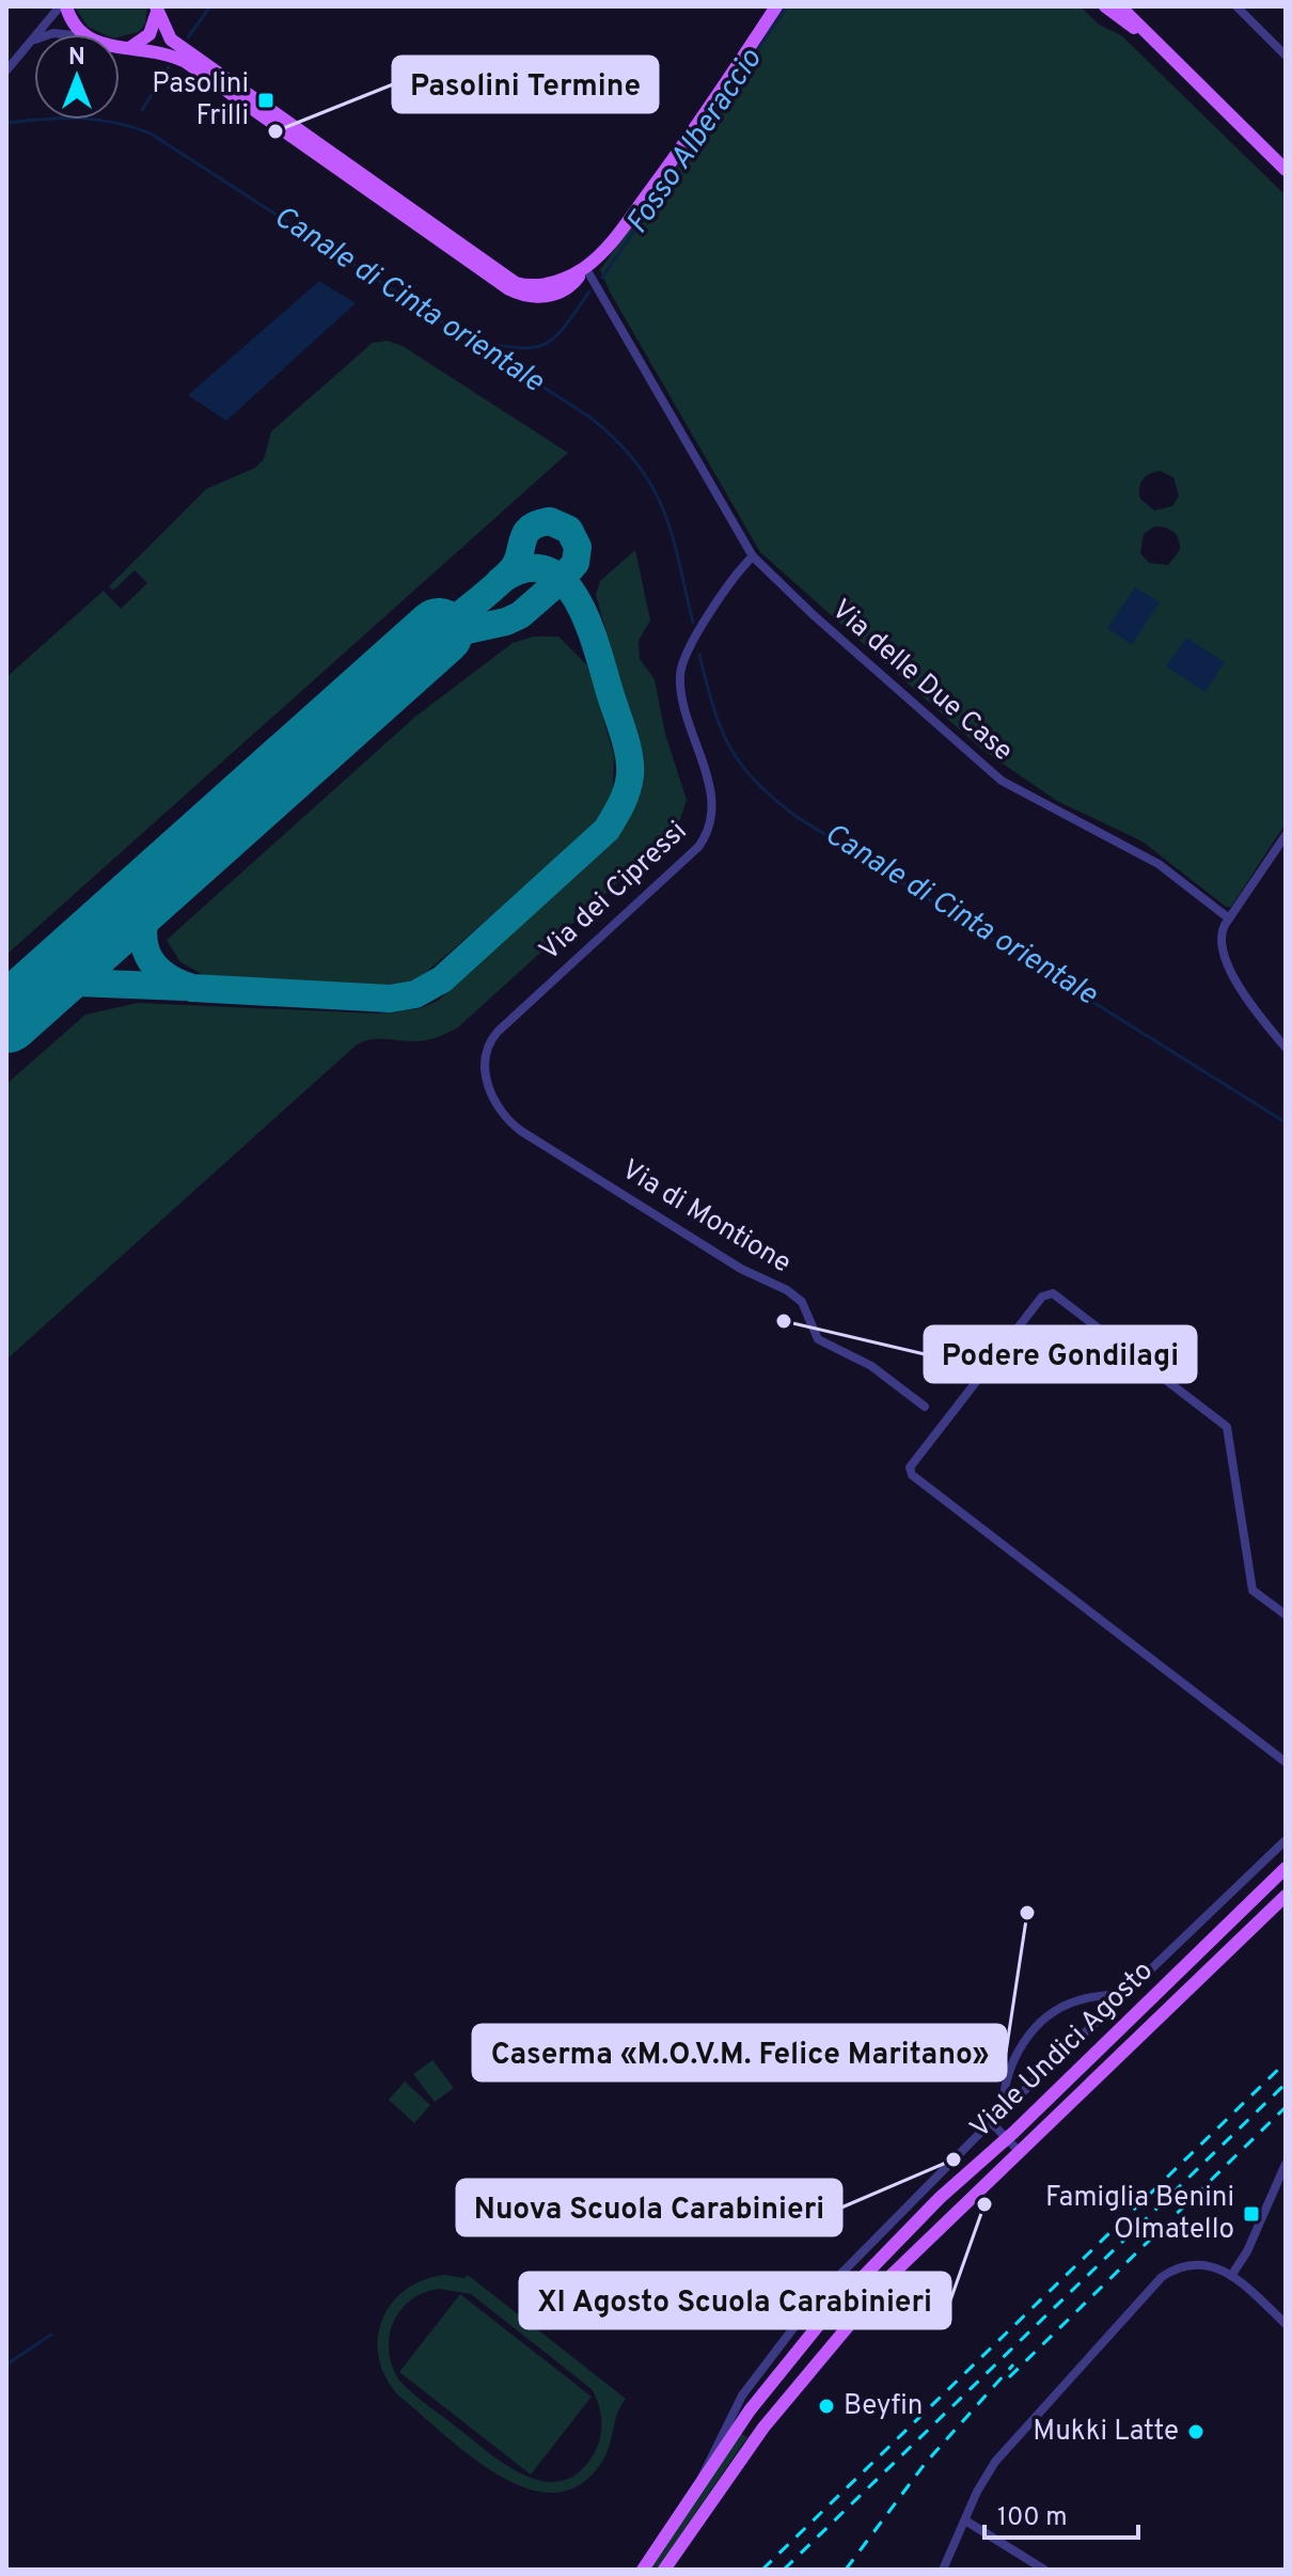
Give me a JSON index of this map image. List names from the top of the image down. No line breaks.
{"streets":{"main road":["Viale Undici Agosto"],"street":["Via delle Due Case","Via dei Cipressi","Via di Montione"]},"crossings":[["Via delle Due Case","Via dei Cipressi"],["Via dei Cipressi","Via di Montione"]],"water":["Fosso Alberaccio","Canale di Cinta orientale"],"places":{"transit":["Pasolini Frilli","Famiglia Benini Olmatello"],"other":["Pasolini Termine","Podere Gondilagi","Caserma «M.O.V.M. Felice Maritano»","Nuova Scuola Carabinieri","XI Agosto Scuola Carabinieri","Beyfin","Mukki Latte"]},"scale_bar":"100 m","north":"top"}
